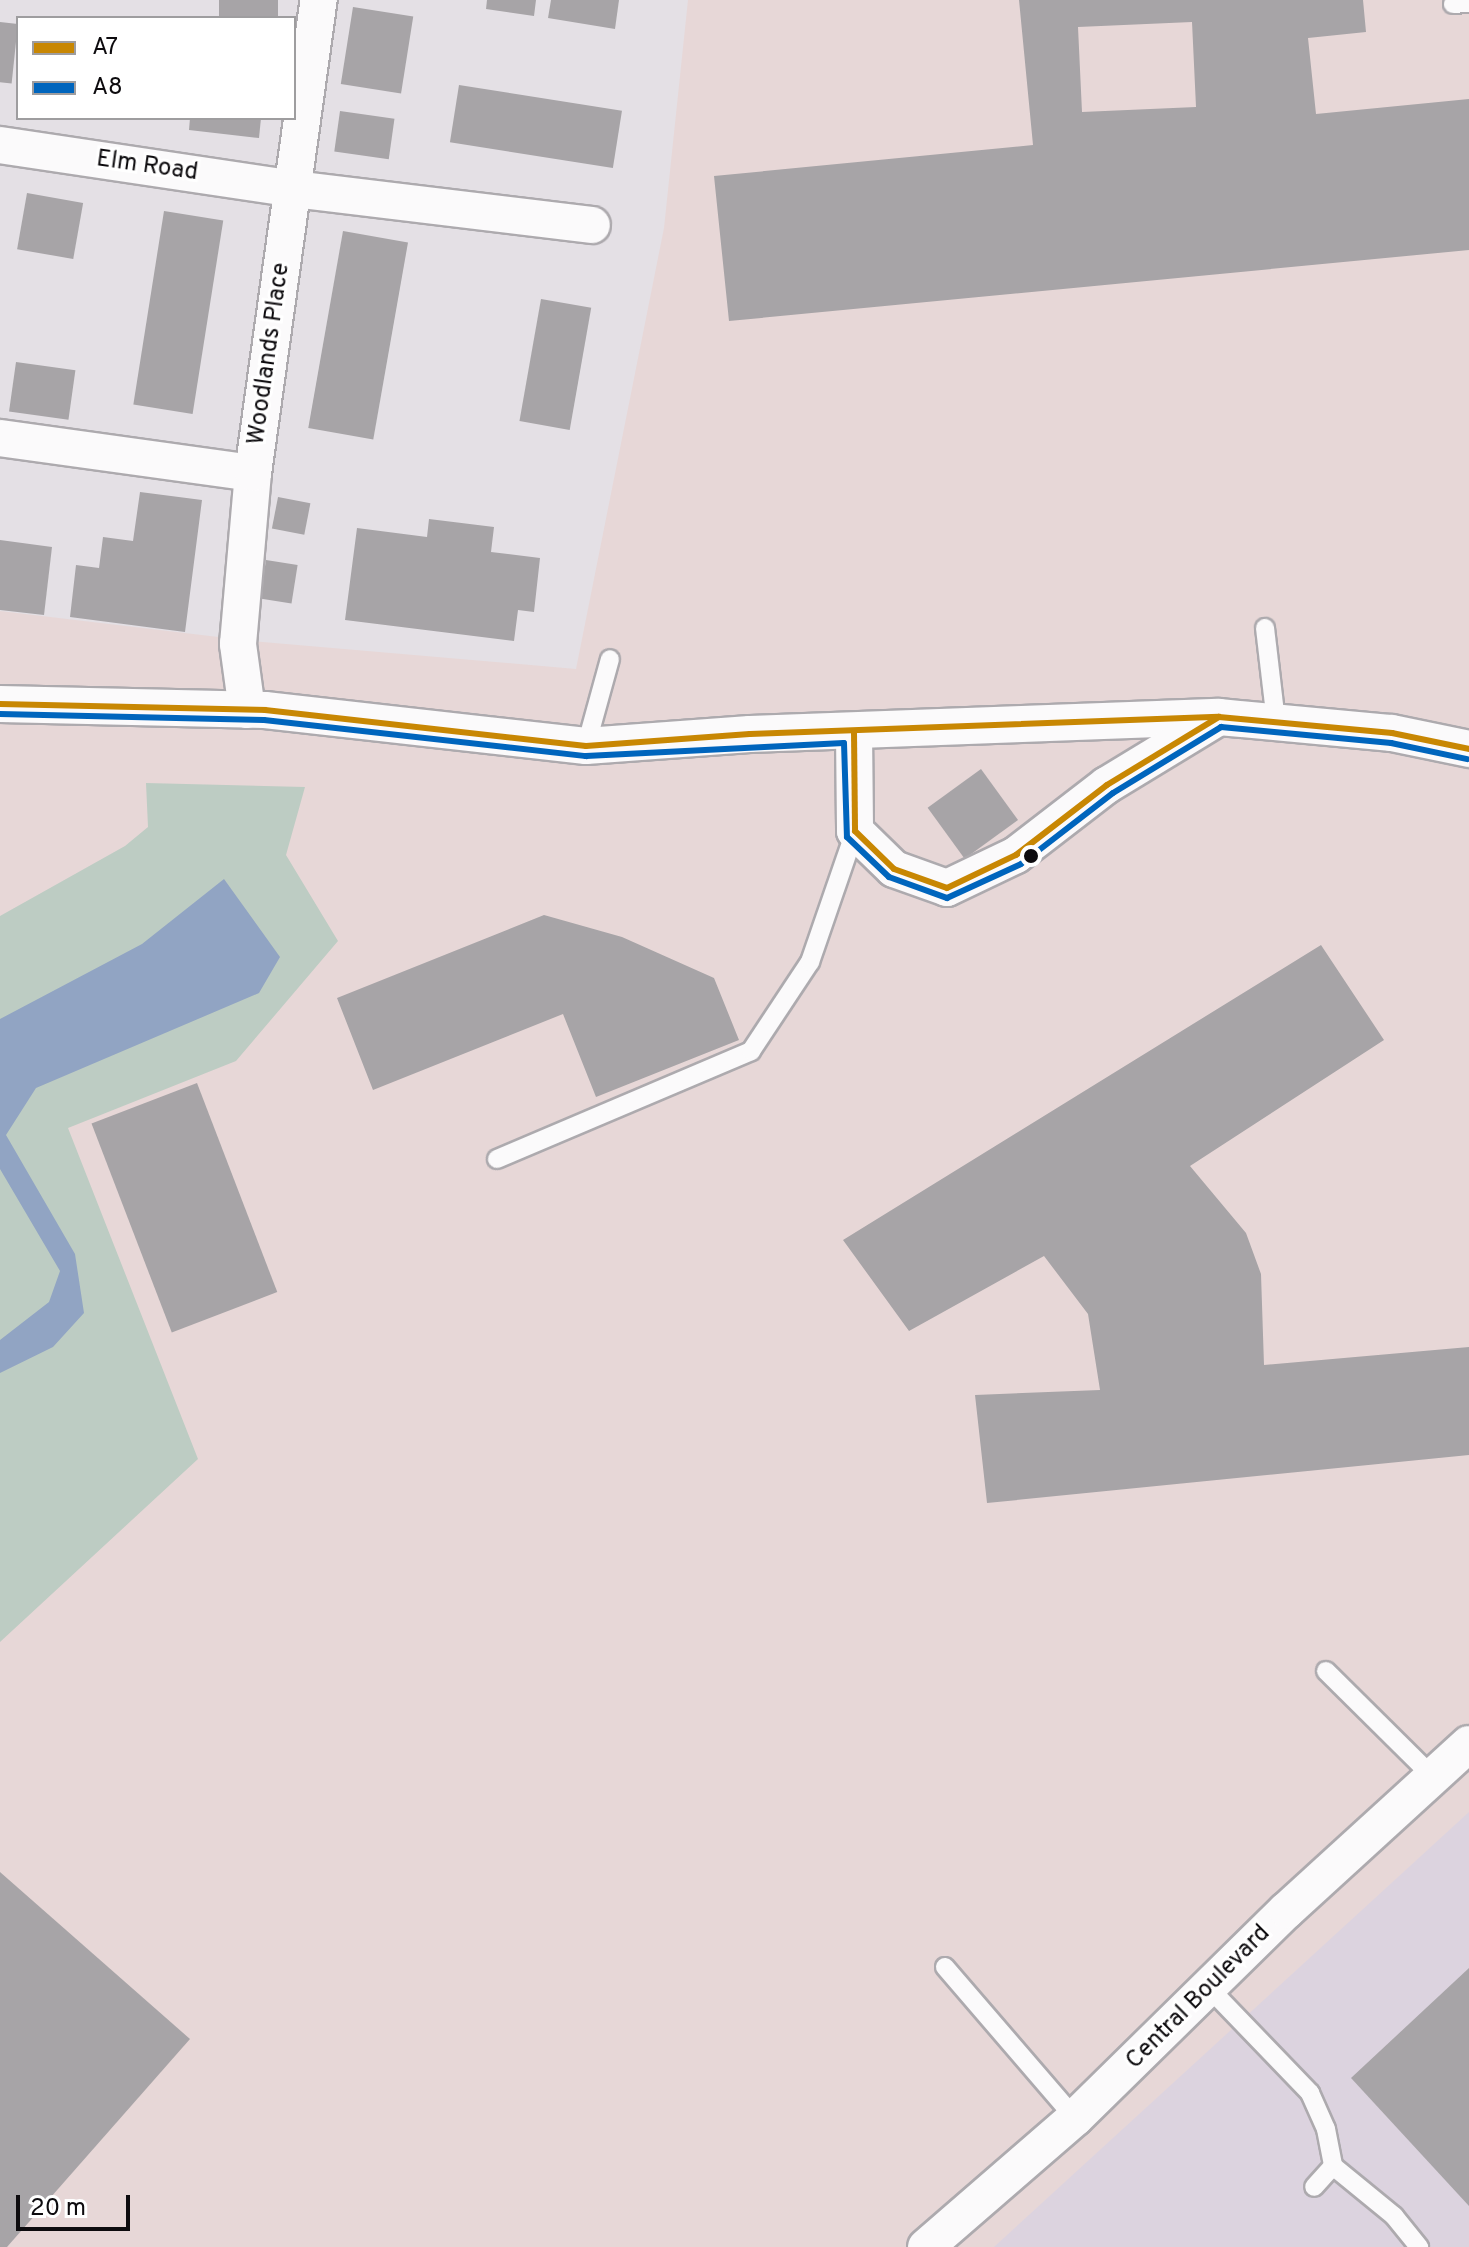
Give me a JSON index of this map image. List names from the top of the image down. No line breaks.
{"streets":{"street":["Elm Road","Woodlands Place","Central Boulevard"]},"crossings":[["Elm Road","Woodlands Place"]],"lines":["transit line A7","transit line A8"],"legend":["A7","A8"],"scale_bar":"20 m"}
